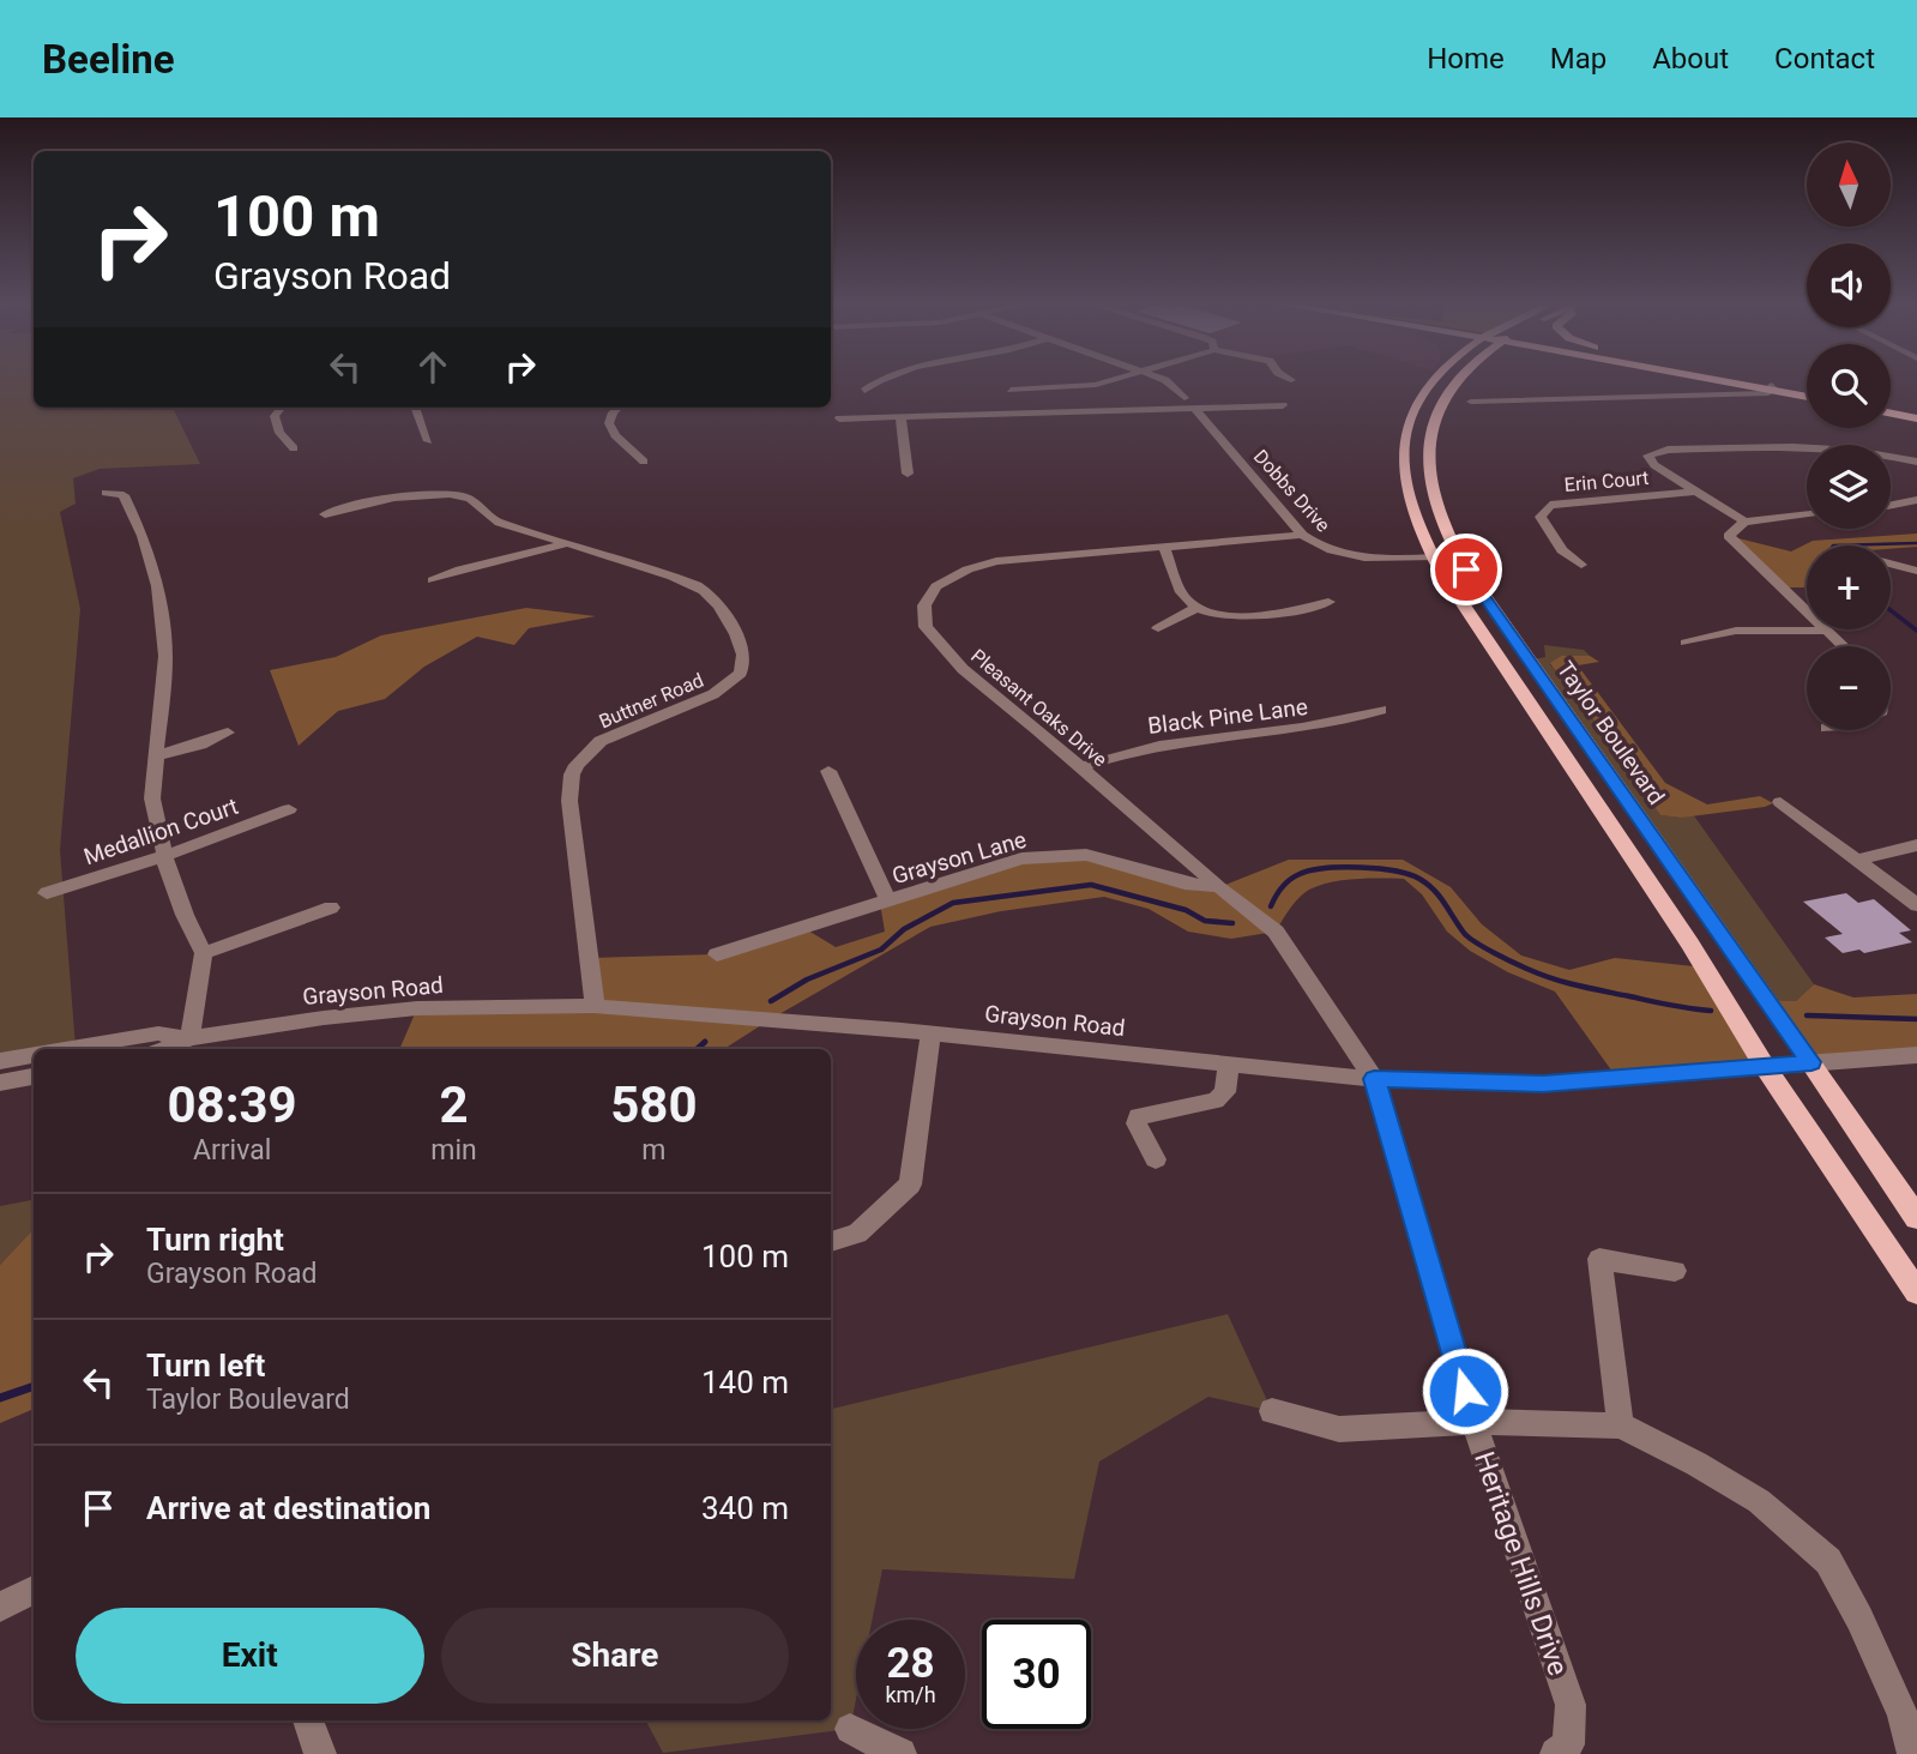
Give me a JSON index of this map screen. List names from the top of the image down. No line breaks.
{"streets":{"main road":["Taylor Boulevard"],"street":["Erin Court","Dobbs Drive","Buttner Road","Pleasant Oaks Drive","Black Pine Lane","Medallion Court","Grayson Lane","Grayson Road","Heritage Hills Drive"]},"crossings":[["Dobbs Drive","Pleasant Oaks Drive"],["Buttner Road","Grayson Road"],["Pleasant Oaks Drive","Black Pine Lane"],["Pleasant Oaks Drive","Grayson Lane"],["Taylor Boulevard","Grayson Road"],["Grayson Road","Heritage Hills Drive"]],"north":"top","page":{"header":"Beeline","nav":["Home","Map","About","Contact"],"map_buttons":["+","−"],"turn":["100 m","Grayson Road"],"eta":["08:39","Arrival","2","min","580","m"],"list":[{"name":"Turn right","note":"Grayson Road","value":"100 m"},{"name":"Turn left","note":"Taylor Boulevard","value":"140 m"},{"name":"Arrive at destination","value":"340 m"}],"buttons":["Exit","Share"],"speed":"28 km/h","limit":"30"}}
